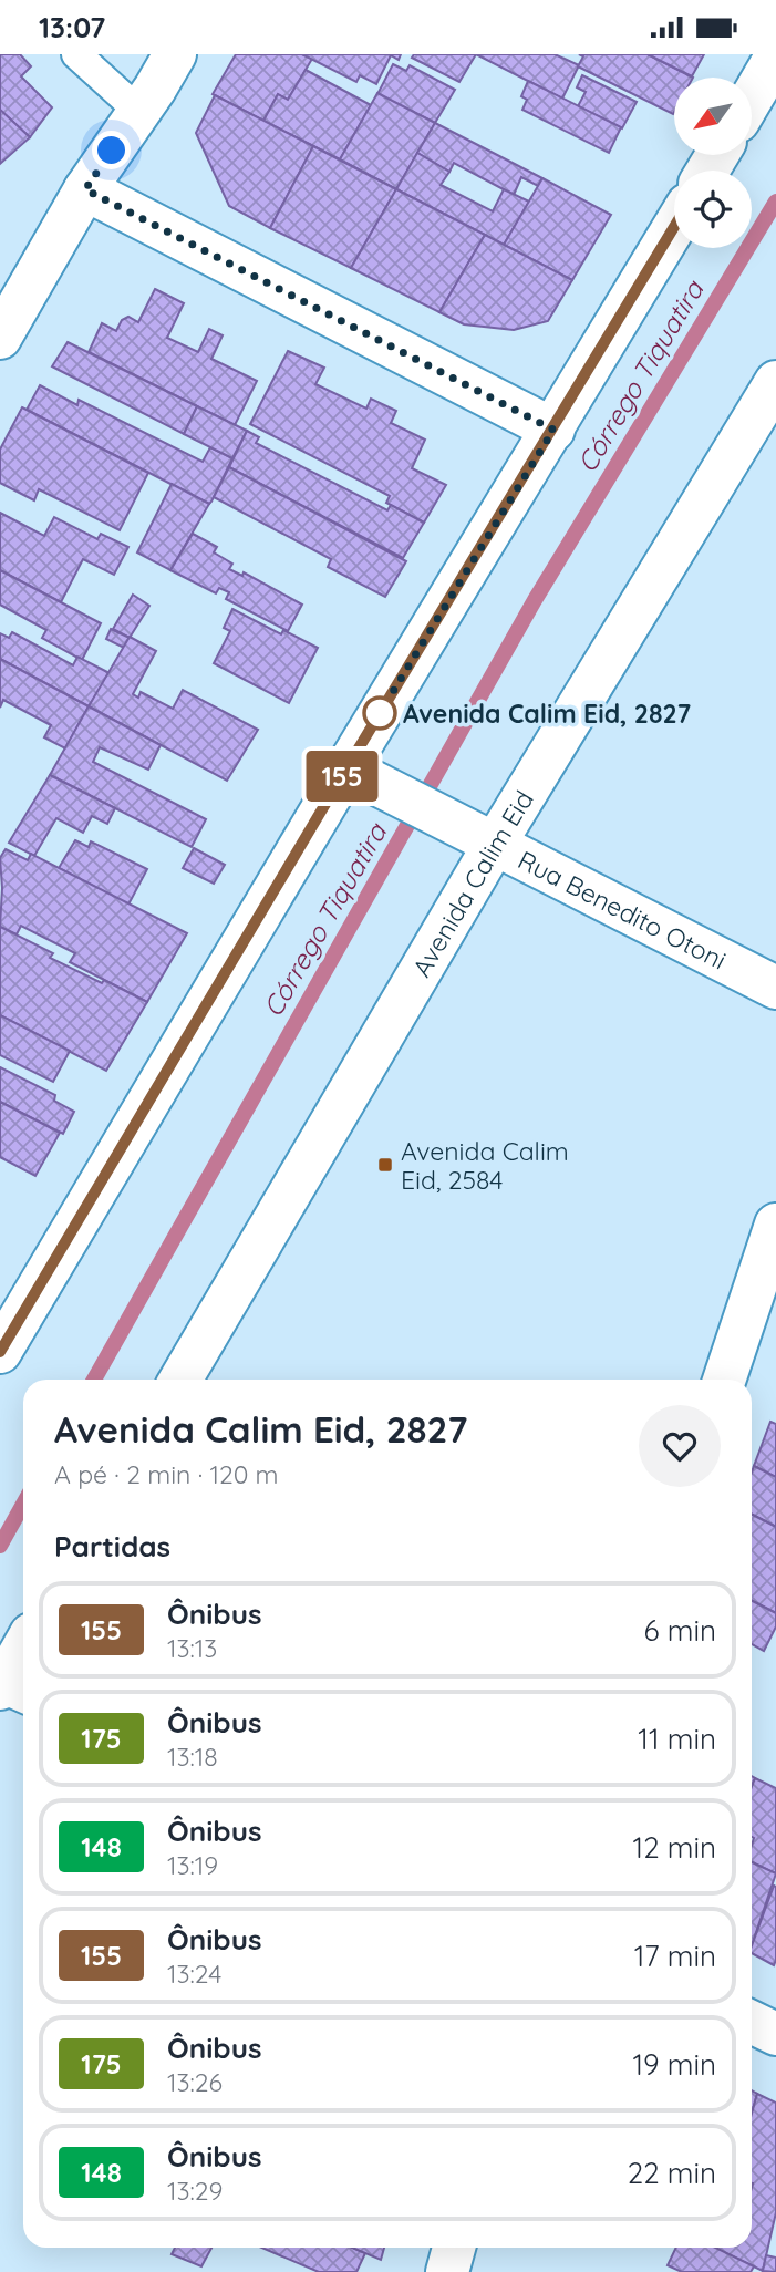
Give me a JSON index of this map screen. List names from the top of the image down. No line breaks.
{"streets":{"main road":["Avenida Calim Eid","Rua Benedito Otoni"]},"crossings":[["Avenida Calim Eid","Rua Benedito Otoni"]],"water":["Córrego Tiquatira"],"places":{"other":["Avenida Calim Eid, 2827"],"transit":["Avenida Calim Eid, 2584"]},"lines":["bus line 155"],"north":"bottom left","page":{"status":"13:07","on_map":"155","heading":[["Avenida Calim Eid, 2827","A pé · 2 min · 120 m"],"Partidas"],"list":[{"mark":"155","name":"Ônibus","note":"13:13","value":"6 min"},{"mark":"175","name":"Ônibus","note":"13:18","value":"11 min"},{"mark":"148","name":"Ônibus","note":"13:19","value":"12 min"},{"mark":"155","name":"Ônibus","note":"13:24","value":"17 min"},{"mark":"175","name":"Ônibus","note":"13:26","value":"19 min"},{"mark":"148","name":"Ônibus","note":"13:29","value":"22 min"}]}}
